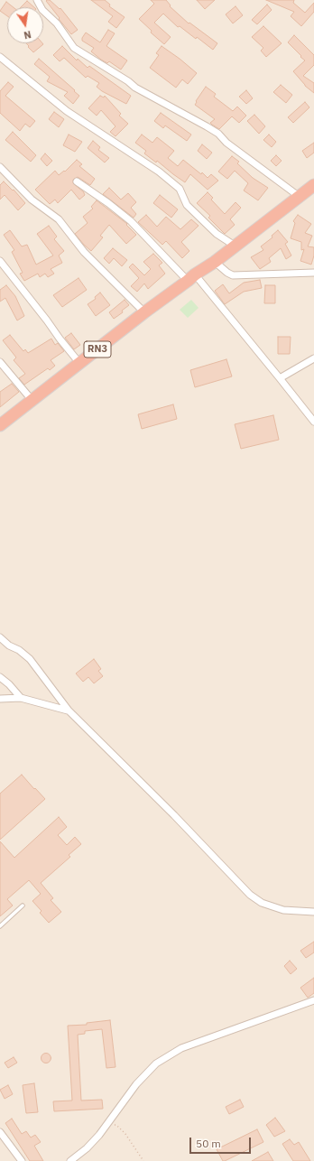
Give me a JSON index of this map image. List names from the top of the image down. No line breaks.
{"streets":{"highway":["RN3"]},"scale_bar":"50 m","north":"bottom"}
